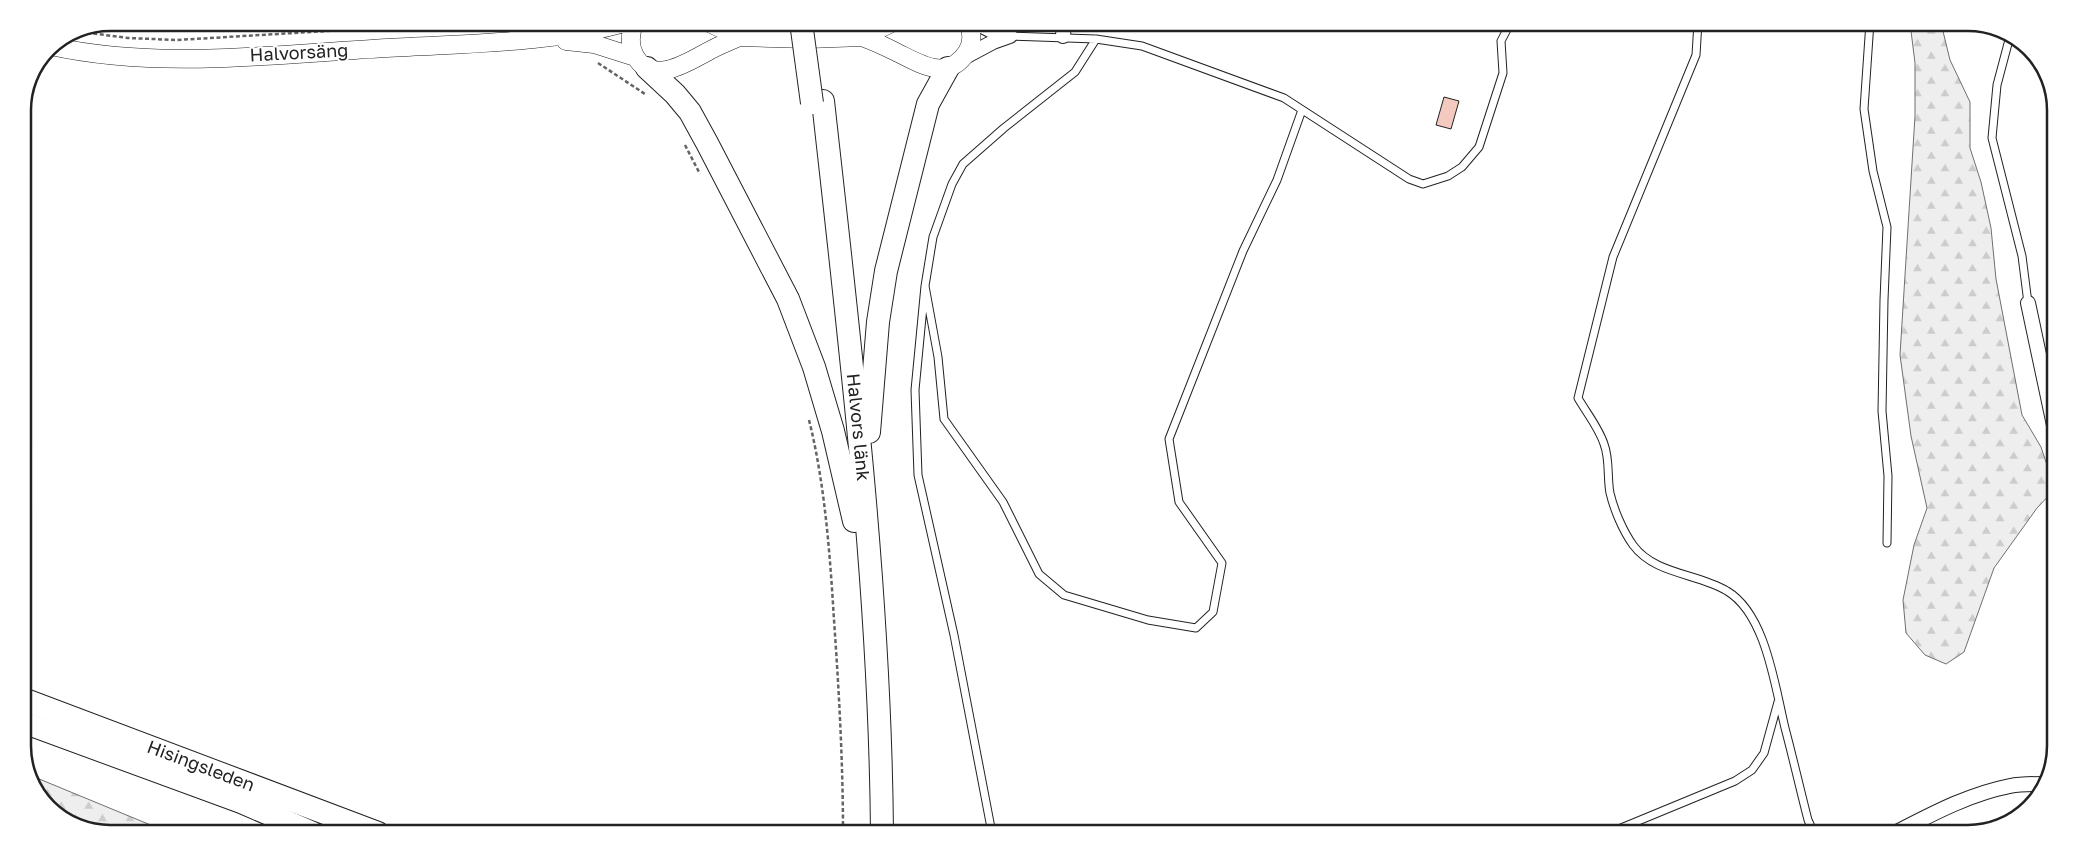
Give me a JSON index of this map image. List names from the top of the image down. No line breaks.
{"streets":{"highway":["Halvors länk","Hisingsleden"],"street":["Halvorsäng"]}}
